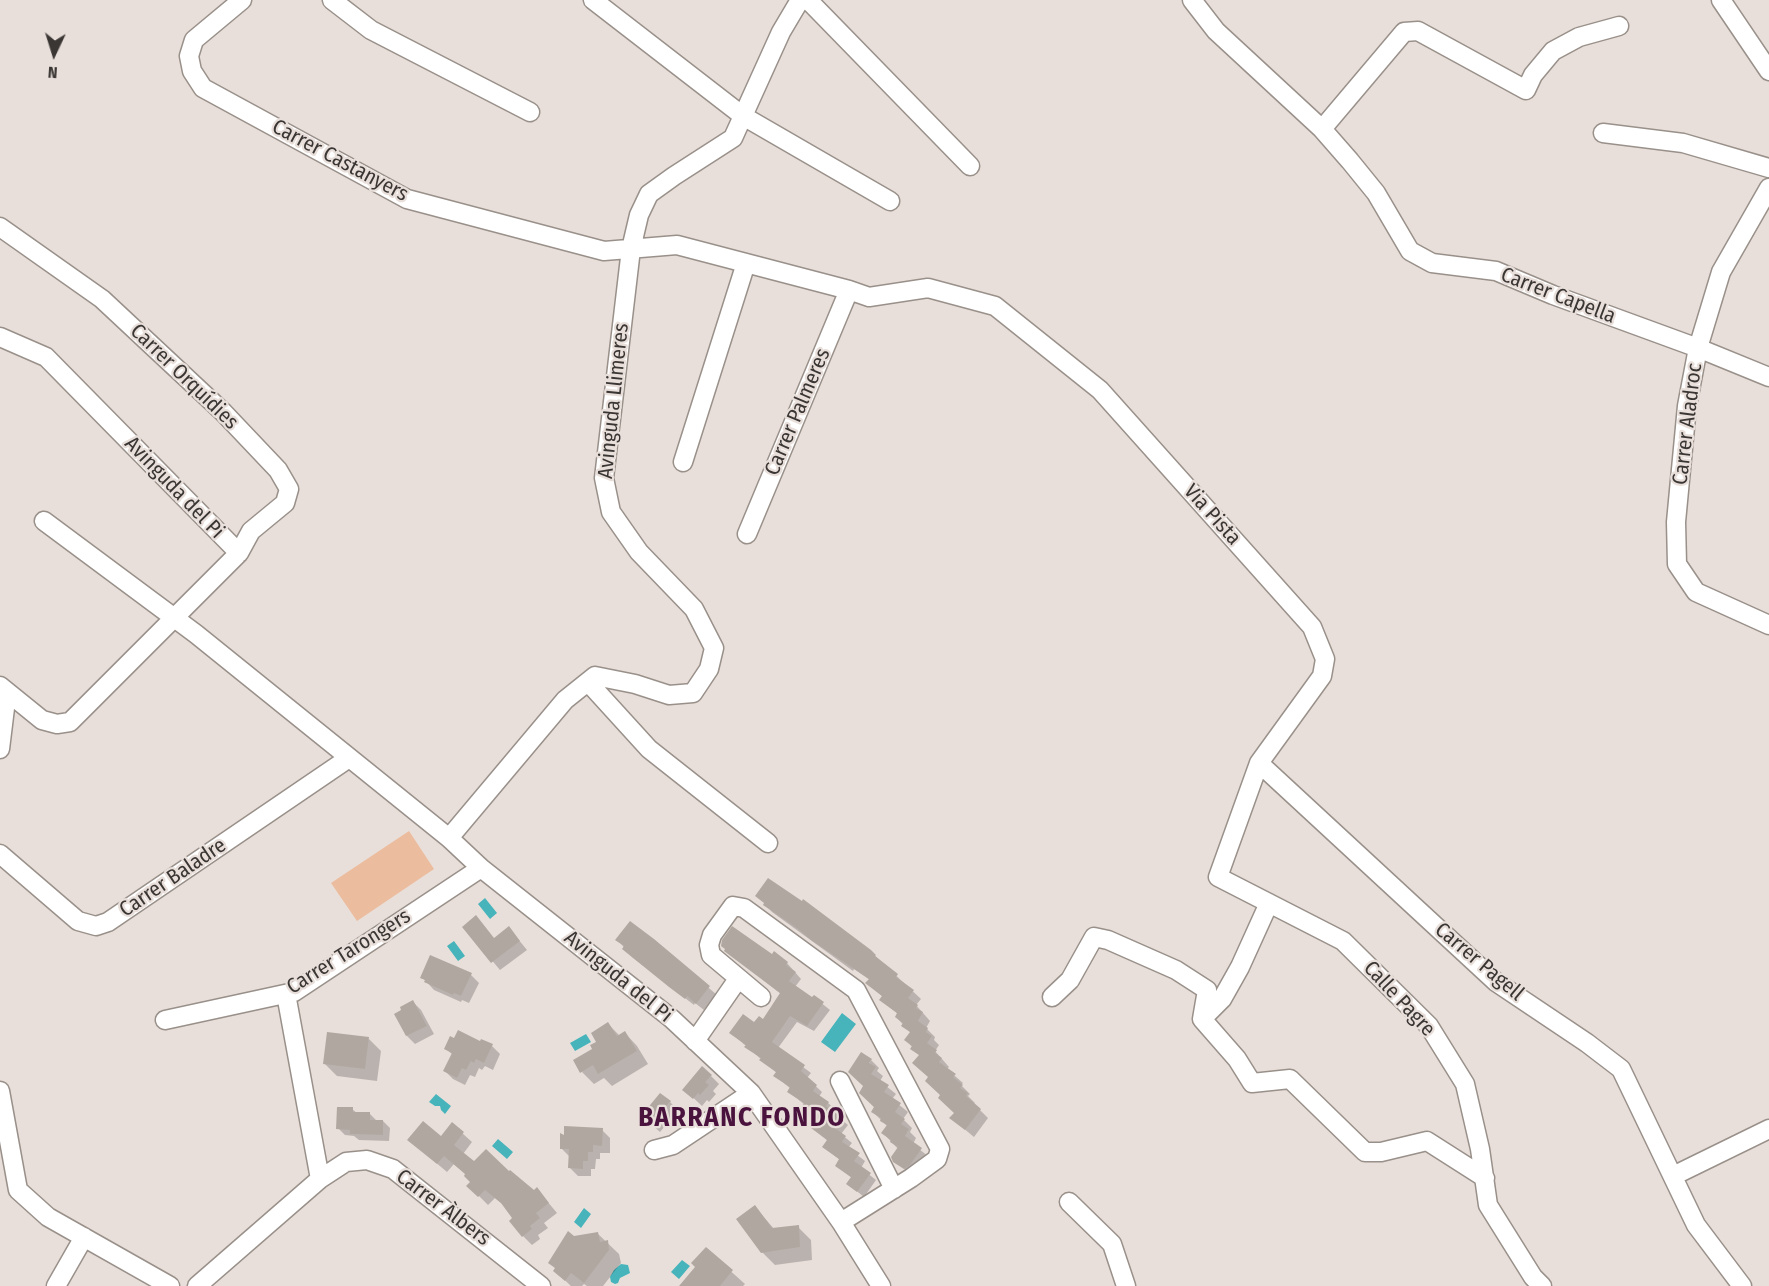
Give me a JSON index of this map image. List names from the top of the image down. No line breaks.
{"streets":{"street":["Carrer Castanyers","Carrer Capella","Carrer Orquídies","Avinguda Llimeres","Carrer Palmeres","Carrer Aladroc","Avinguda del Pi","Via Pista","Carrer Baladre","Carrer Tarongers","Carrer Pagell","Calle Pagre","Carrer Àlbers"]},"crossings":[["Carrer Castanyers","Avinguda Llimeres"],["Carrer Capella","Carrer Aladroc"],["Carrer Orquídies","Avinguda del Pi"],["Carrer Palmeres","Via Pista"],["Avinguda del Pi","Carrer Tarongers"],["Via Pista","Carrer Pagell"],["Via Pista","Calle Pagre"]],"districts":["BARRANC FONDO"],"north":"bottom"}
